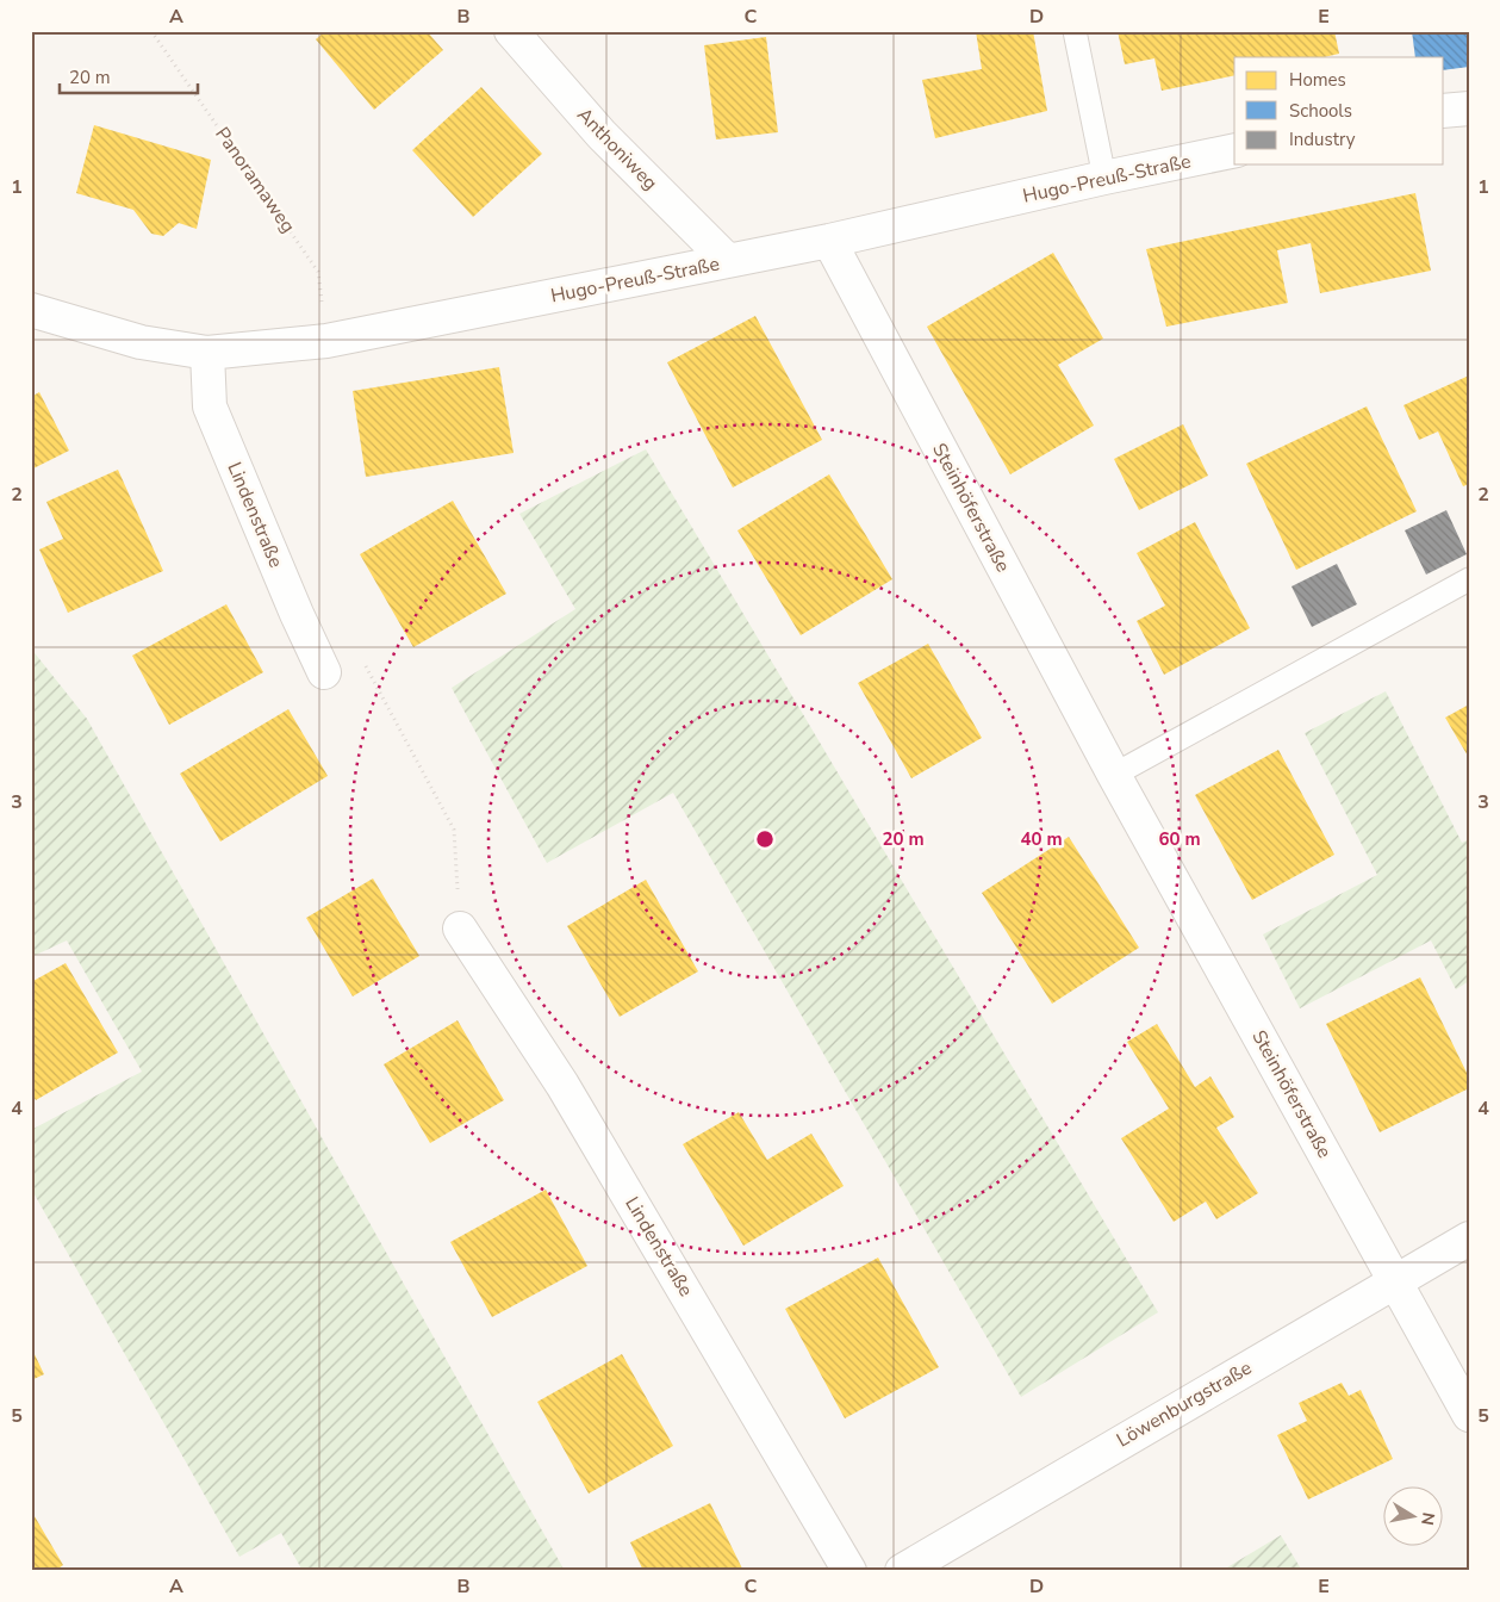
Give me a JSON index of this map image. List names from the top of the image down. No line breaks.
{"streets":{"street":["Anthoniweg","Hugo-Preuß-Straße","Steinhöferstraße","Lindenstraße","Löwenburgstraße"],"path":["Panoramaweg"]},"crossings":[["Anthoniweg","Hugo-Preuß-Straße"],["Hugo-Preuß-Straße","Panoramaweg"],["Hugo-Preuß-Straße","Steinhöferstraße"],["Hugo-Preuß-Straße","Lindenstraße"],["Steinhöferstraße","Löwenburgstraße"]],"legend":["Homes","Schools","Industry"],"scale_bar":"20 m","north":"right","grid":{"columns":["A","B","C","D","E"],"rows":["1","2","3","4","5"]},"rings":["20 m","40 m","60 m"]}
